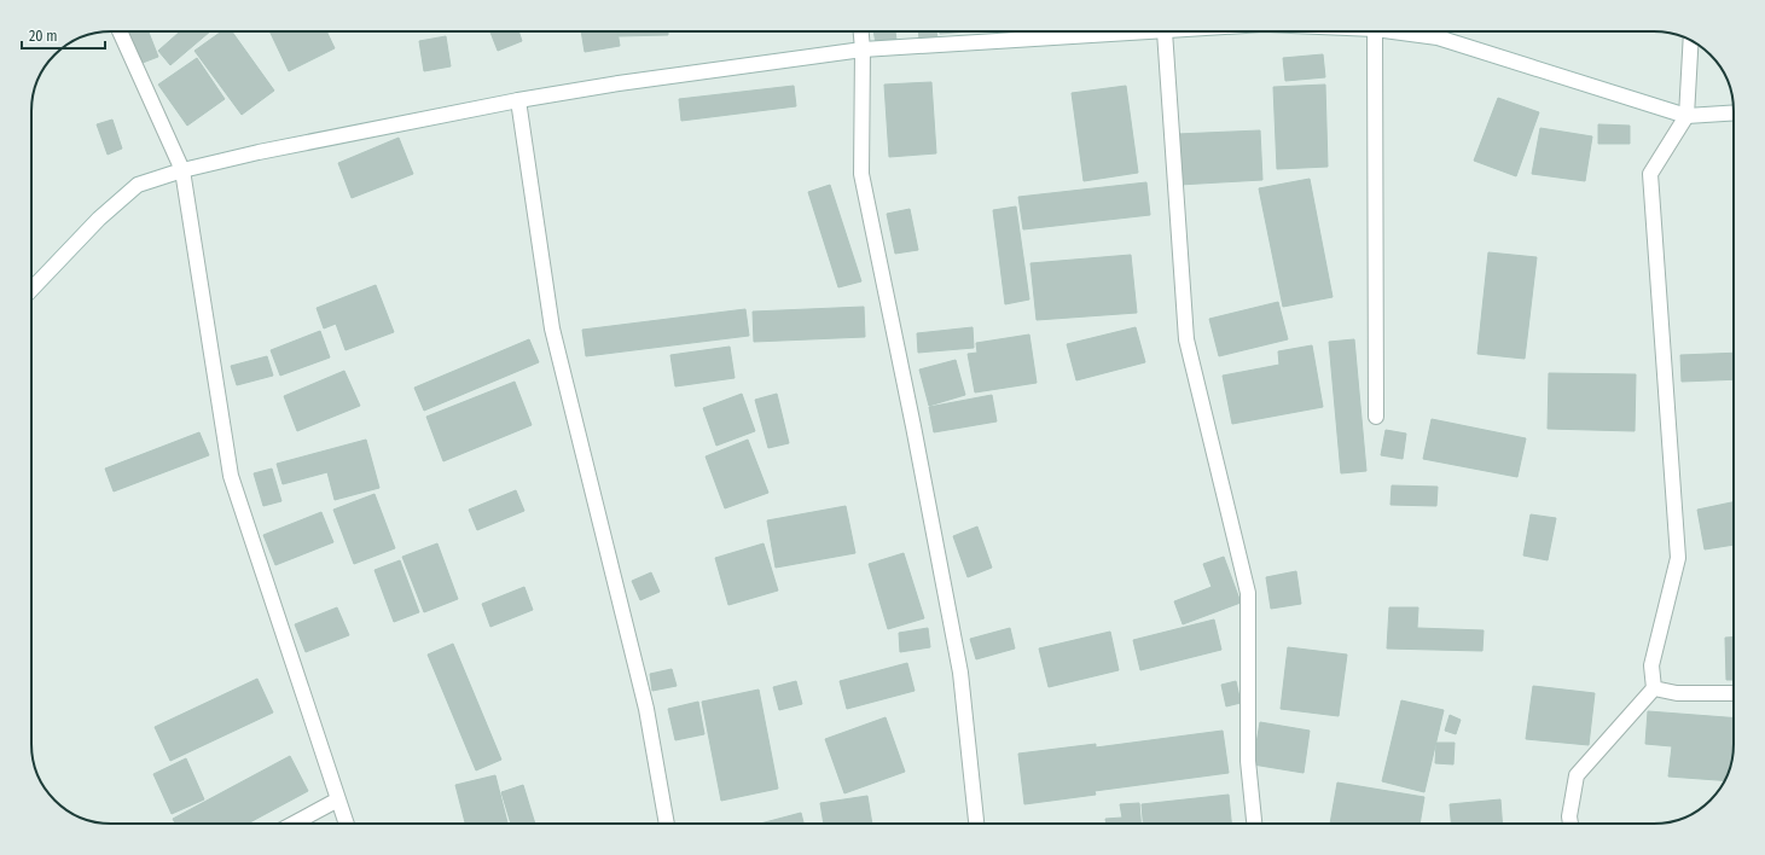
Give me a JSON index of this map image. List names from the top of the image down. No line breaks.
{"scale_bar":"20 m"}
